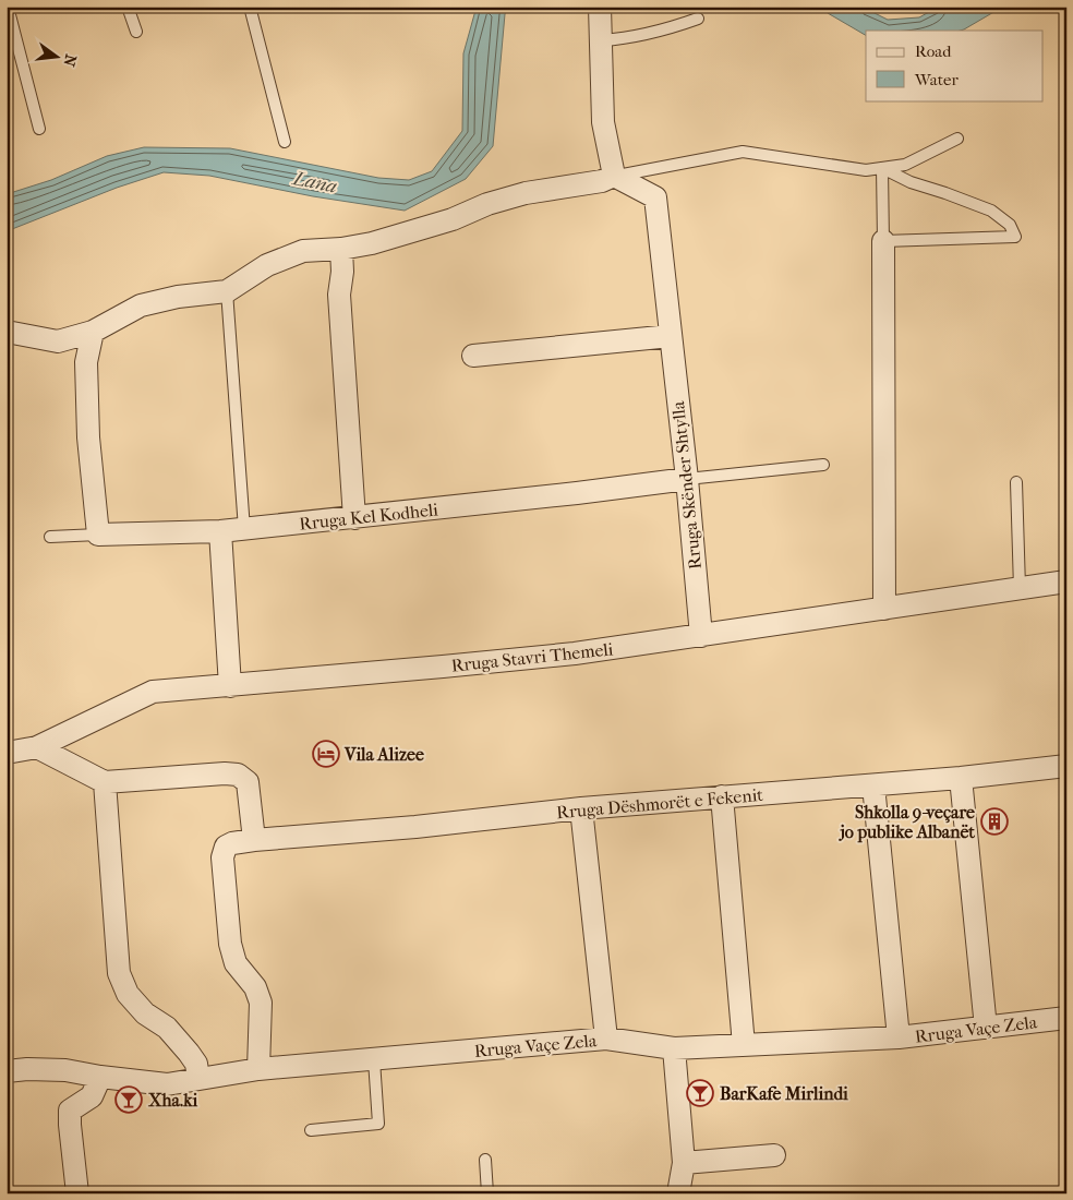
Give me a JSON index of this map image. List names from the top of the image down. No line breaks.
{"streets":{"street":["Rruga Skënder Shtylla","Rruga Kel Kodheli","Rruga Stavri Themeli","Rruga Dëshmorët e Fekenit","Rruga Vaçe Zela"]},"crossings":[["Rruga Skënder Shtylla","Rruga Kel Kodheli"],["Rruga Skënder Shtylla","Rruga Stavri Themeli"],["Rruga Dëshmorët e Fekenit","Rruga Vaçe Zela"]],"water":["Lana"],"places":{"hotel":["Vila Alizee"],"building":["Shkolla 9-veçare jo publike Albanët"],"bar":["BarKafe Mirlindi","Xha.ki"]},"legend":["Road","Water"],"north":"right"}
